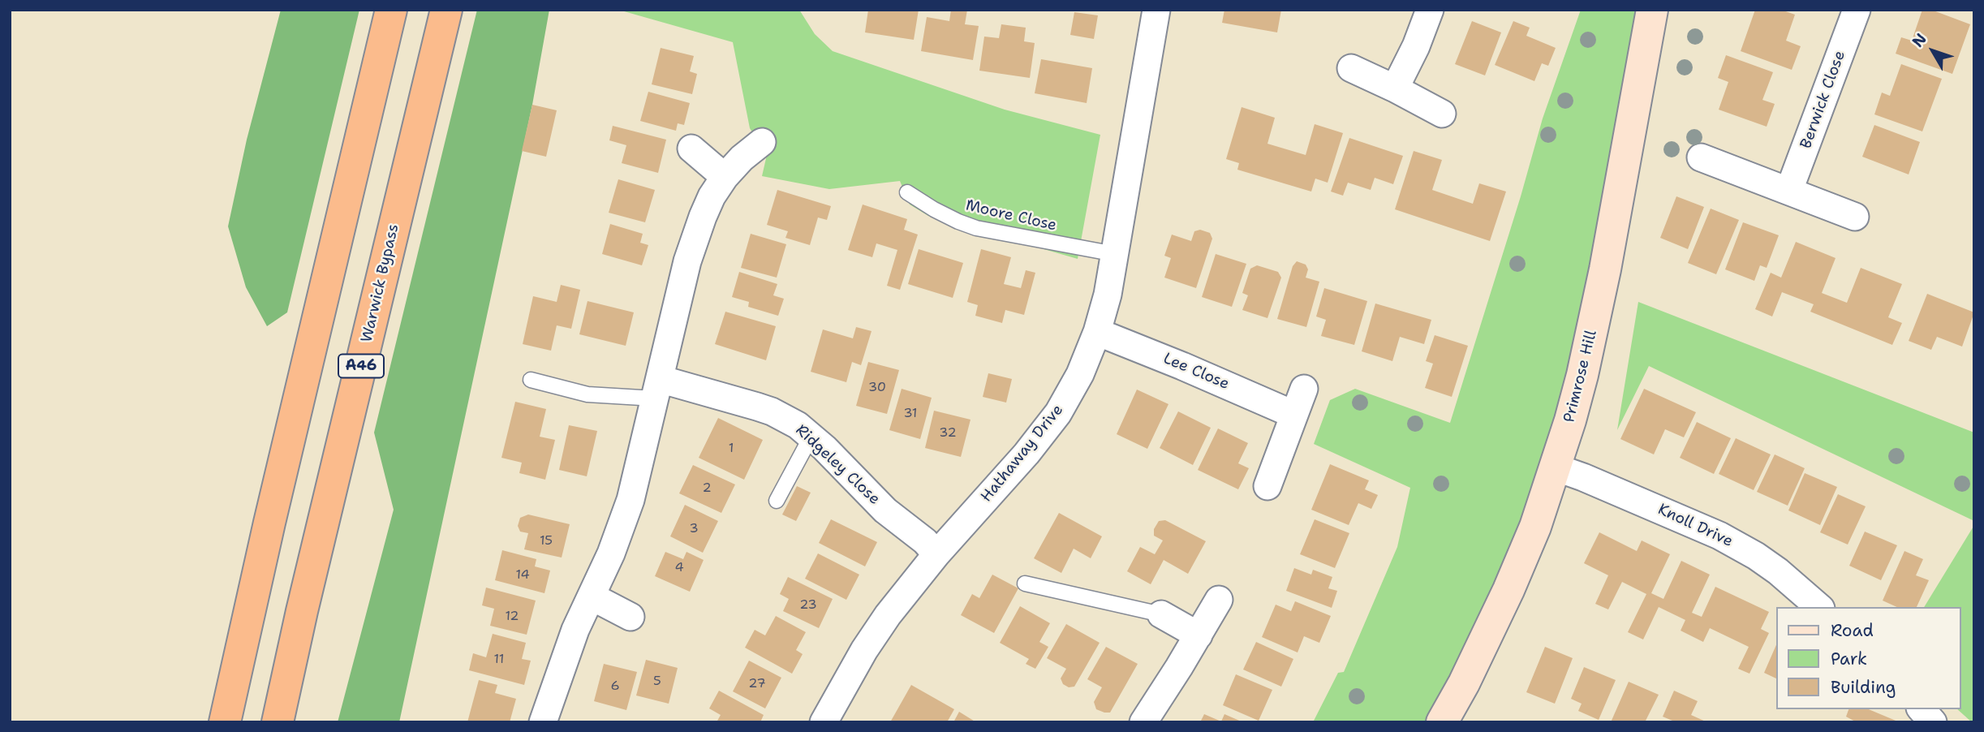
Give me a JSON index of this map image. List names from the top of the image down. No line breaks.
{"streets":{"highway":["Warwick Bypass","A46"],"street":["Berwick Close","Lee Close","Primrose Hill","Hathaway Drive","Ridgeley Close","Knoll Drive"],"lane":["Moore Close"]},"crossings":[["Moore Close","Hathaway Drive"],["Lee Close","Hathaway Drive"],["Primrose Hill","Knoll Drive"],["Hathaway Drive","Ridgeley Close"]],"house_numbers":["30","31","32","1","2","3","15","4","14","23","12","11","5","27","6"],"legend":["Road","Park","Building"],"north":"top left"}
